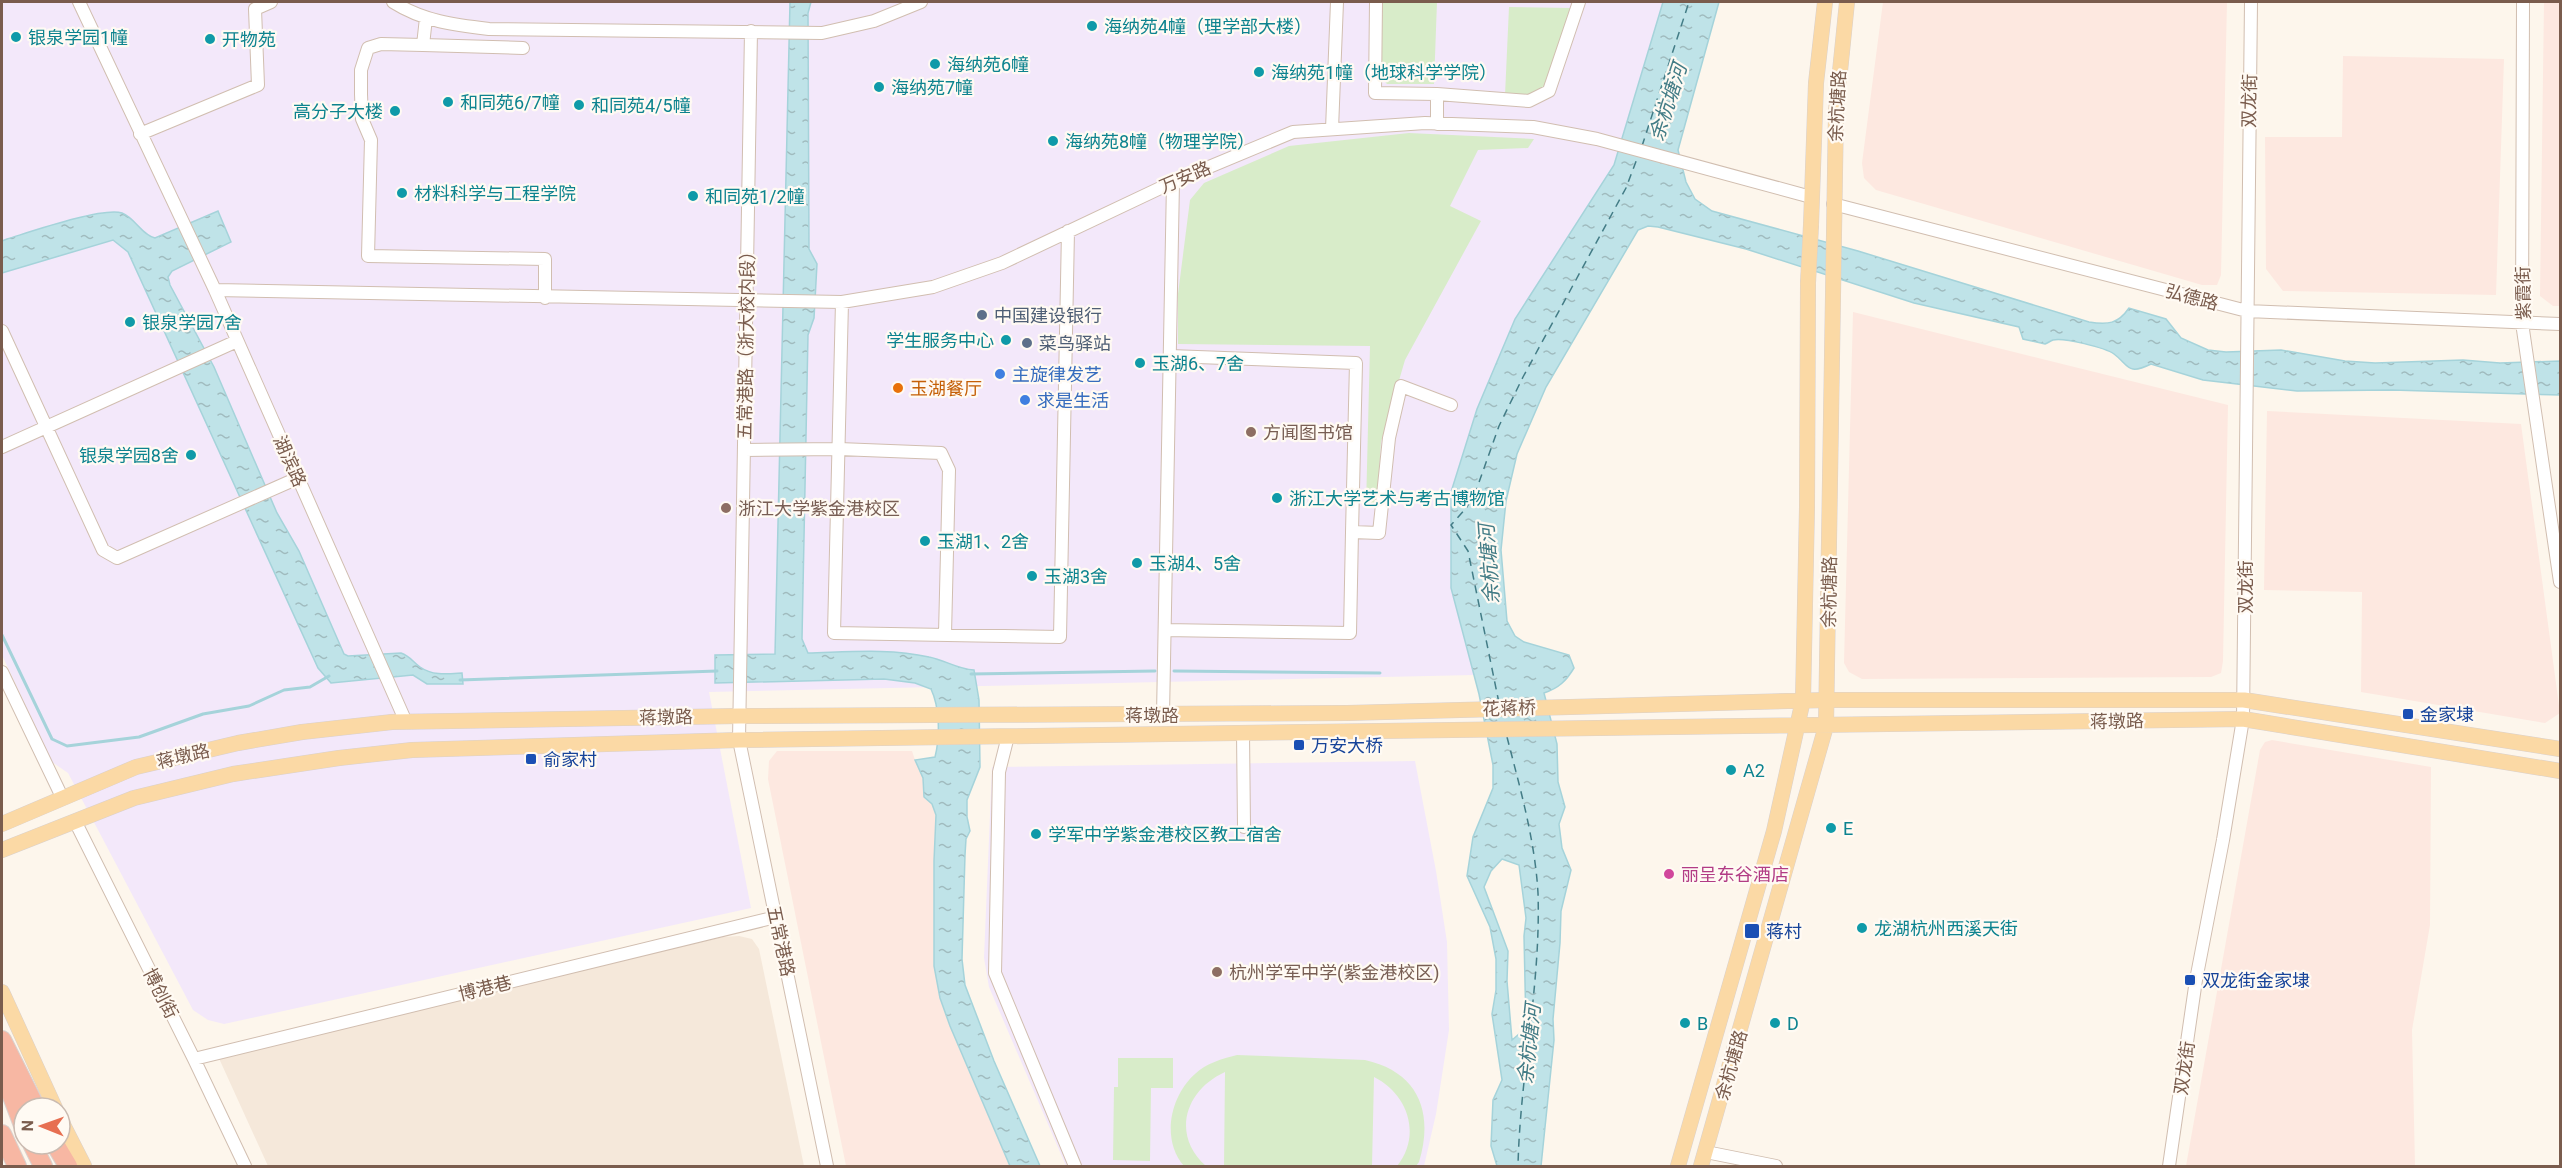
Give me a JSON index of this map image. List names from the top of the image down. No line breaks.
{"streets":{"main road":["余杭塘路","花蒋桥","蒋墩路"],"street":["双龙街","万安路","紫霞街","弘德路","五常港路（浙大校内段）","湖滨路","五常港路","博港巷","博创街"]},"crossings":[["双龙街","弘德路"],["双龙街","蒋墩路"],["余杭塘路","万安路"],["余杭塘路","弘德路"],["余杭塘路","蒋墩路"],["万安路","五常港路（浙大校内段）"],["万安路","湖滨路"],["紫霞街","弘德路"],["五常港路（浙大校内段）","五常港路"],["湖滨路","蒋墩路"],["花蒋桥","蒋墩路"],["蒋墩路","五常港路"],["蒋墩路","博创街"],["五常港路","博港巷"],["博港巷","博创街"]],"water":["余杭塘河"],"places":{"other":["海纳苑4幢（理学部大楼）","银泉学园1幢","开物苑","海纳苑6幢","海纳苑1幢（地球科学学院）","海纳苑7幢","和同苑6/7幢","和同苑4/5幢","高分子大楼","海纳苑8幢（物理学院）","材料科学与工程学院","和同苑1/2幢","中国建设银行","银泉学园7舍","学生服务中心","菜鸟驿站","玉湖6、7舍","主旋律发艺","玉湖餐厅","求是生活","方闻图书馆","银泉学园8舍","浙江大学艺术与考古博物馆","浙江大学紫金港校区","玉湖1、2舍","玉湖4、5舍","玉湖3舍","A2","E","学军中学紫金港校区教工宿舍","丽呈东谷酒店","龙湖杭州西溪天街","杭州学军中学(紫金港校区)","B","D"],"transit":["金家埭","万安大桥","俞家村","蒋村","双龙街金家埭"]},"north":"left"}
